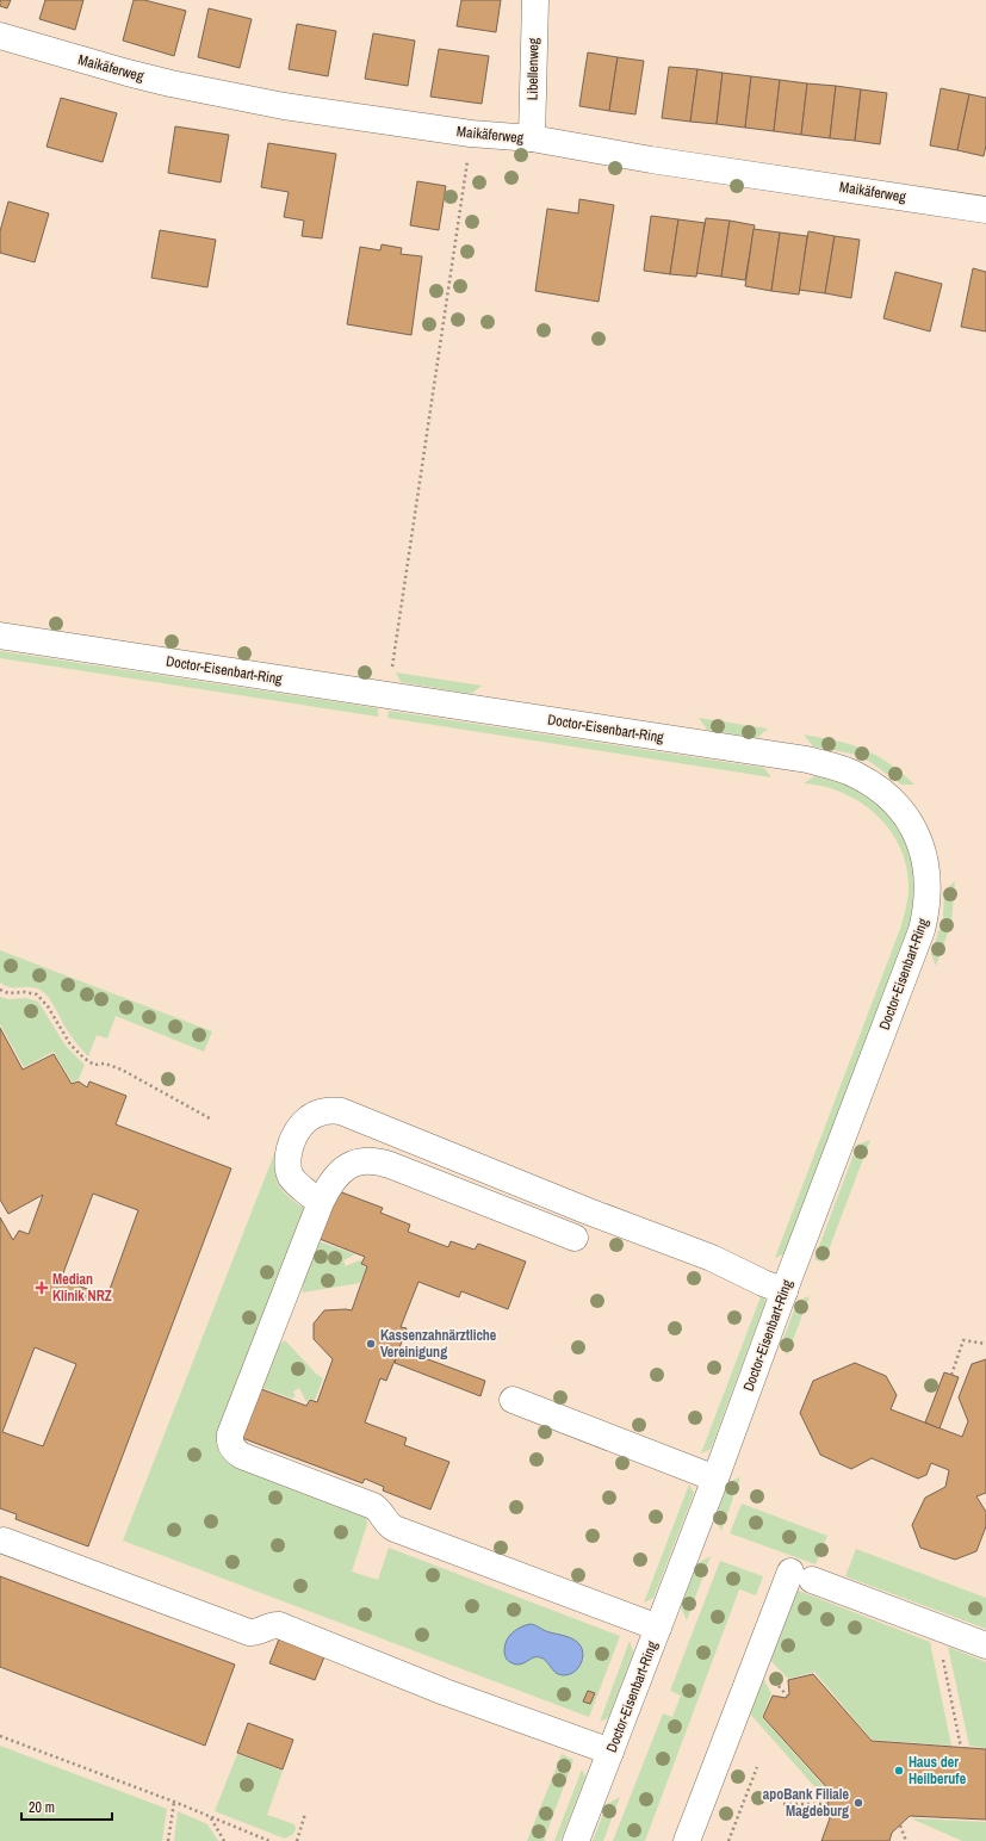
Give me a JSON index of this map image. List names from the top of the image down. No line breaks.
{"streets":{"street":["Maikäferweg","Libellenweg","Doctor-Eisenbart-Ring"]},"crossings":[["Maikäferweg","Libellenweg"]],"places":{"health":["Median Klinik NRZ"],"other":["Kassenzahnärztliche Vereinigung","Haus der Heilberufe","apoBank Filiale Magdeburg"]},"scale_bar":"20 m"}
